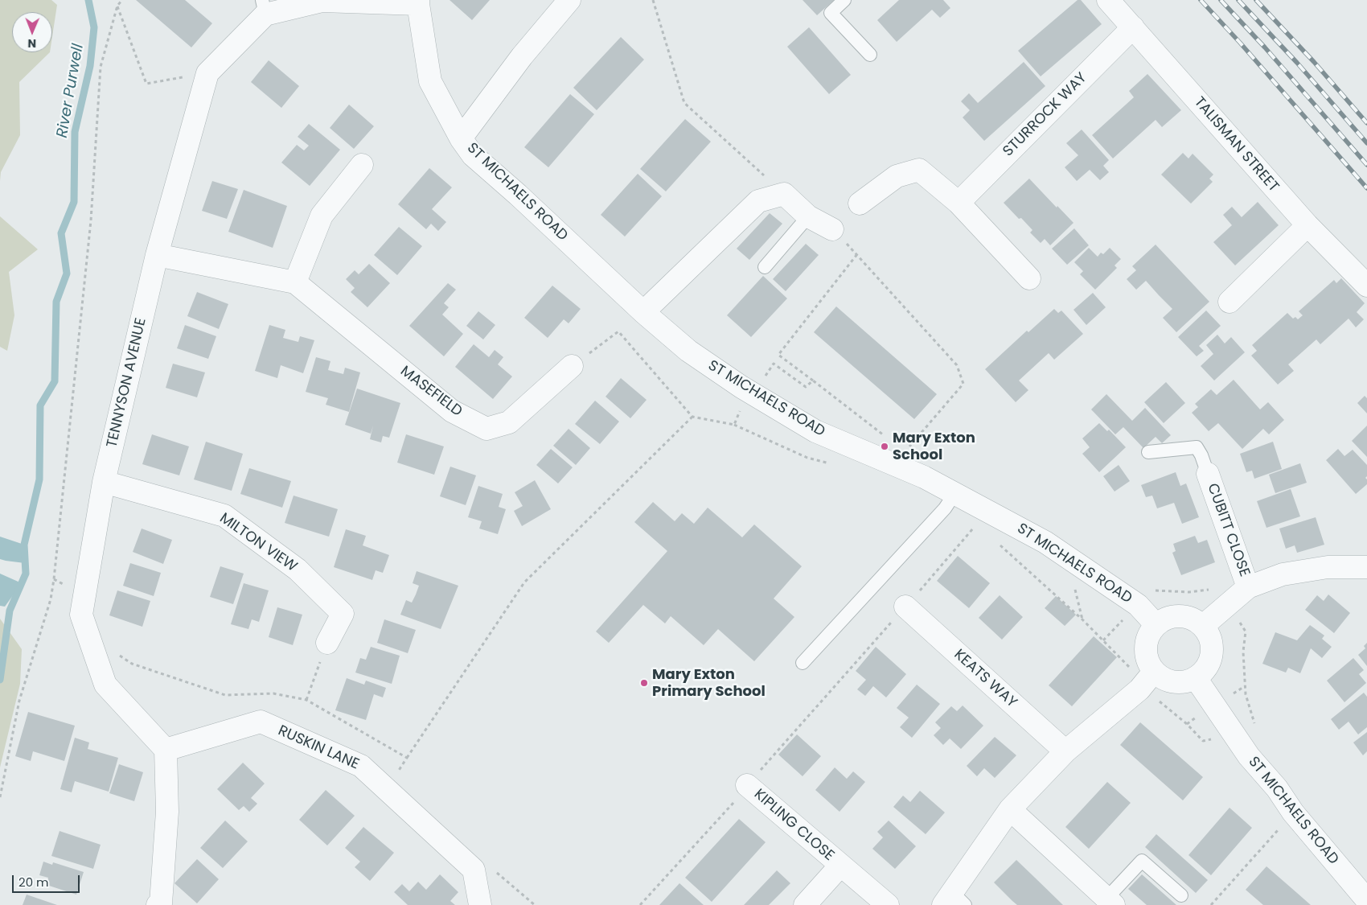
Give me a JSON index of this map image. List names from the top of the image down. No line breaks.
{"streets":{"street":["STURROCK WAY","TALISMAN STREET","ST MICHAELS ROAD","TENNYSON AVENUE","MASEFIELD","CUBITT CLOSE","MILTON VIEW","KEATS WAY","RUSKIN LANE","KIPLING CLOSE"]},"crossings":[["STURROCK WAY","TALISMAN STREET"],["ST MICHAELS ROAD","TENNYSON AVENUE"],["TENNYSON AVENUE","MASEFIELD"],["TENNYSON AVENUE","MILTON VIEW"],["TENNYSON AVENUE","RUSKIN LANE"]],"water":["River Purwell"],"places":["Mary Exton School","Mary Exton Primary School"],"scale_bar":"20 m","north":"bottom"}
